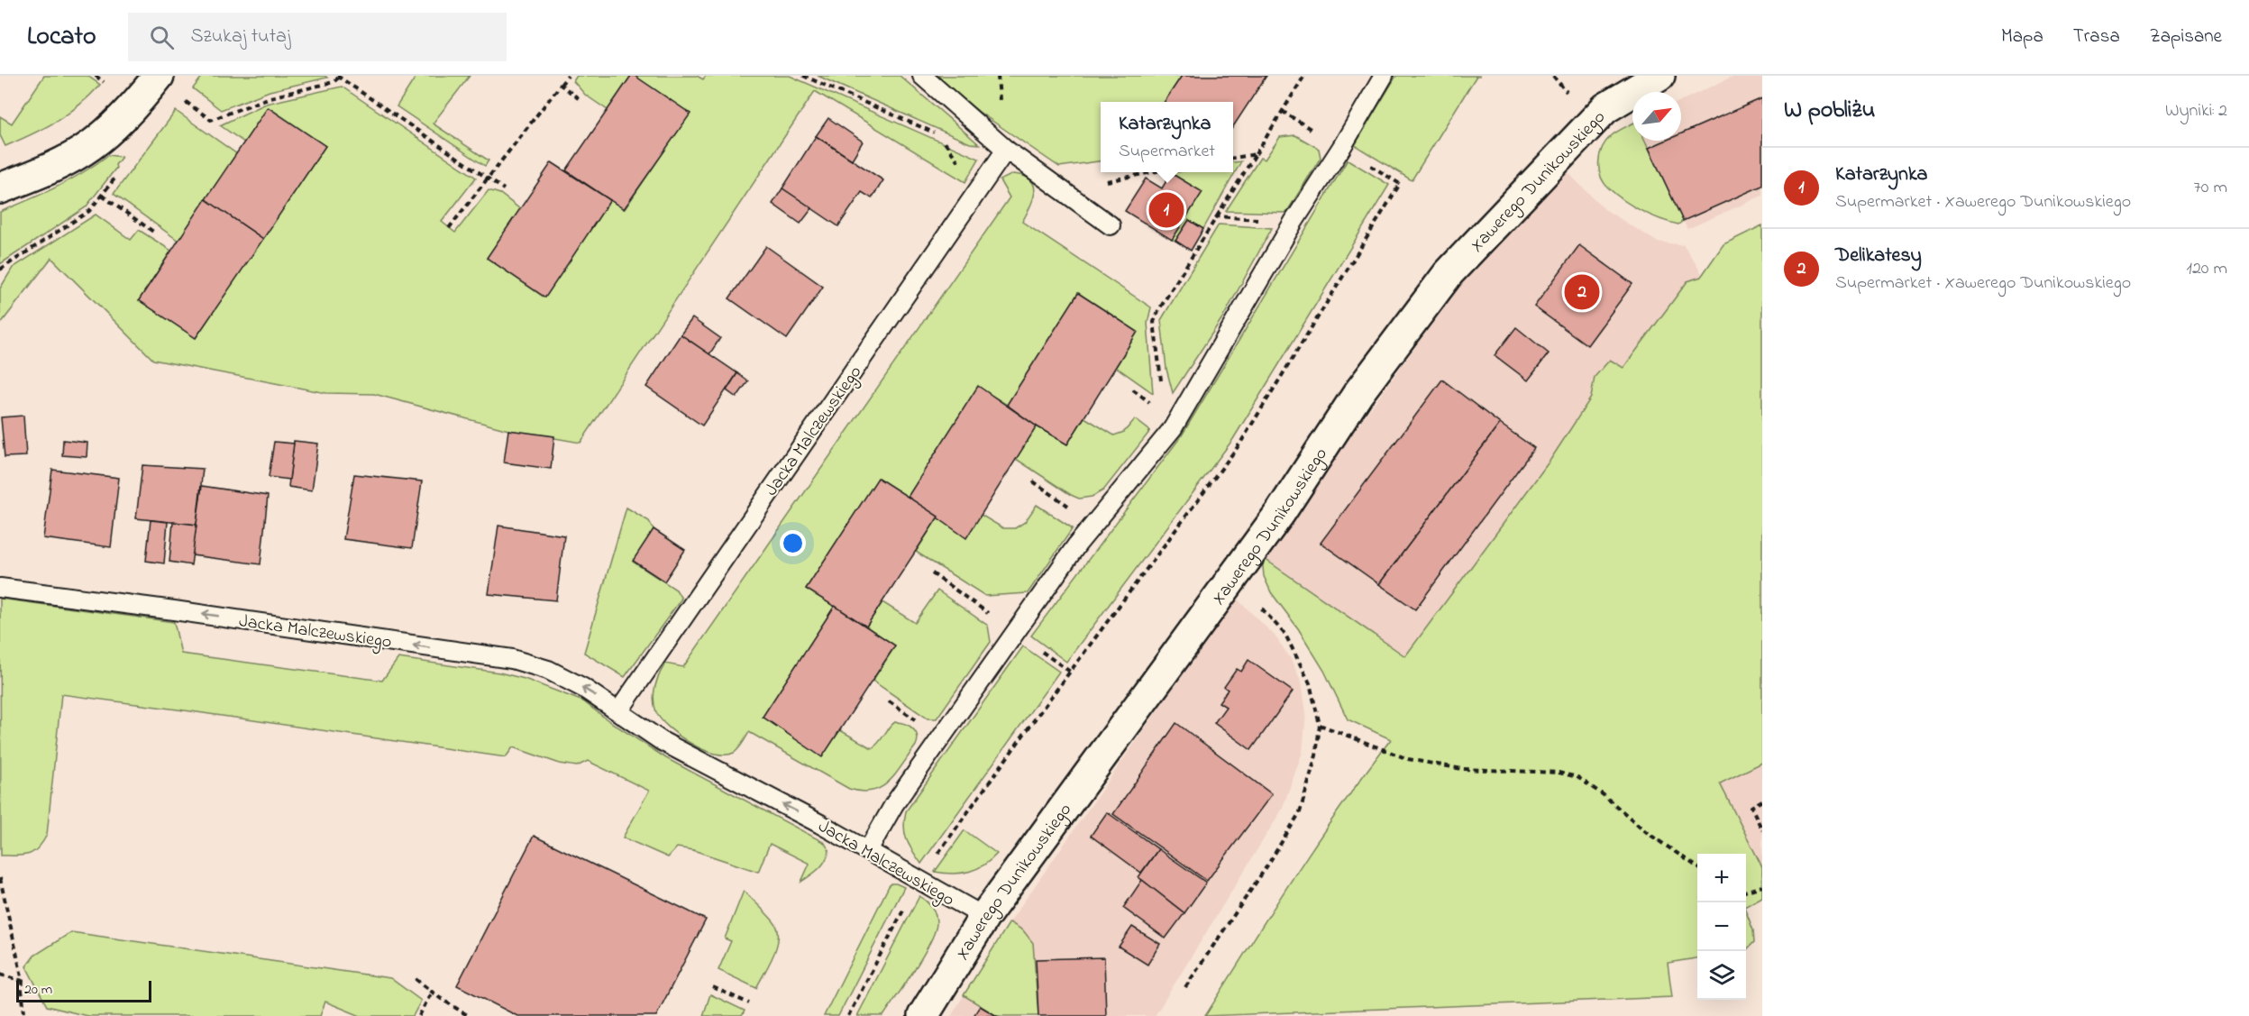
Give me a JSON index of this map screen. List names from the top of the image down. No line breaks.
{"streets":{"street":["Xawerego Dunikowskiego"],"lane":["Jacka Malczewskiego"]},"crossings":[["Xawerego Dunikowskiego","Jacka Malczewskiego"]],"one_way":["Jacka Malczewskiego"],"scale_bar":"20 m","north":"top right","page":{"header":"Locato","search":"Szukaj tutaj","nav":["Mapa","Trasa","Zapisane"],"heading":["W pobliżu","Wyniki: 2"],"popup":["Katarzynka","Supermarket"],"list":[{"mark":"1","name":"Katarzynka","note":"Supermarket · Xawerego Dunikowskiego","value":"70 m"},{"mark":"2","name":"Delikatesy","note":"Supermarket · Xawerego Dunikowskiego","value":"120 m"}],"pins":["1","2"],"map_buttons":["+","−"],"scale":"20 m"}}
